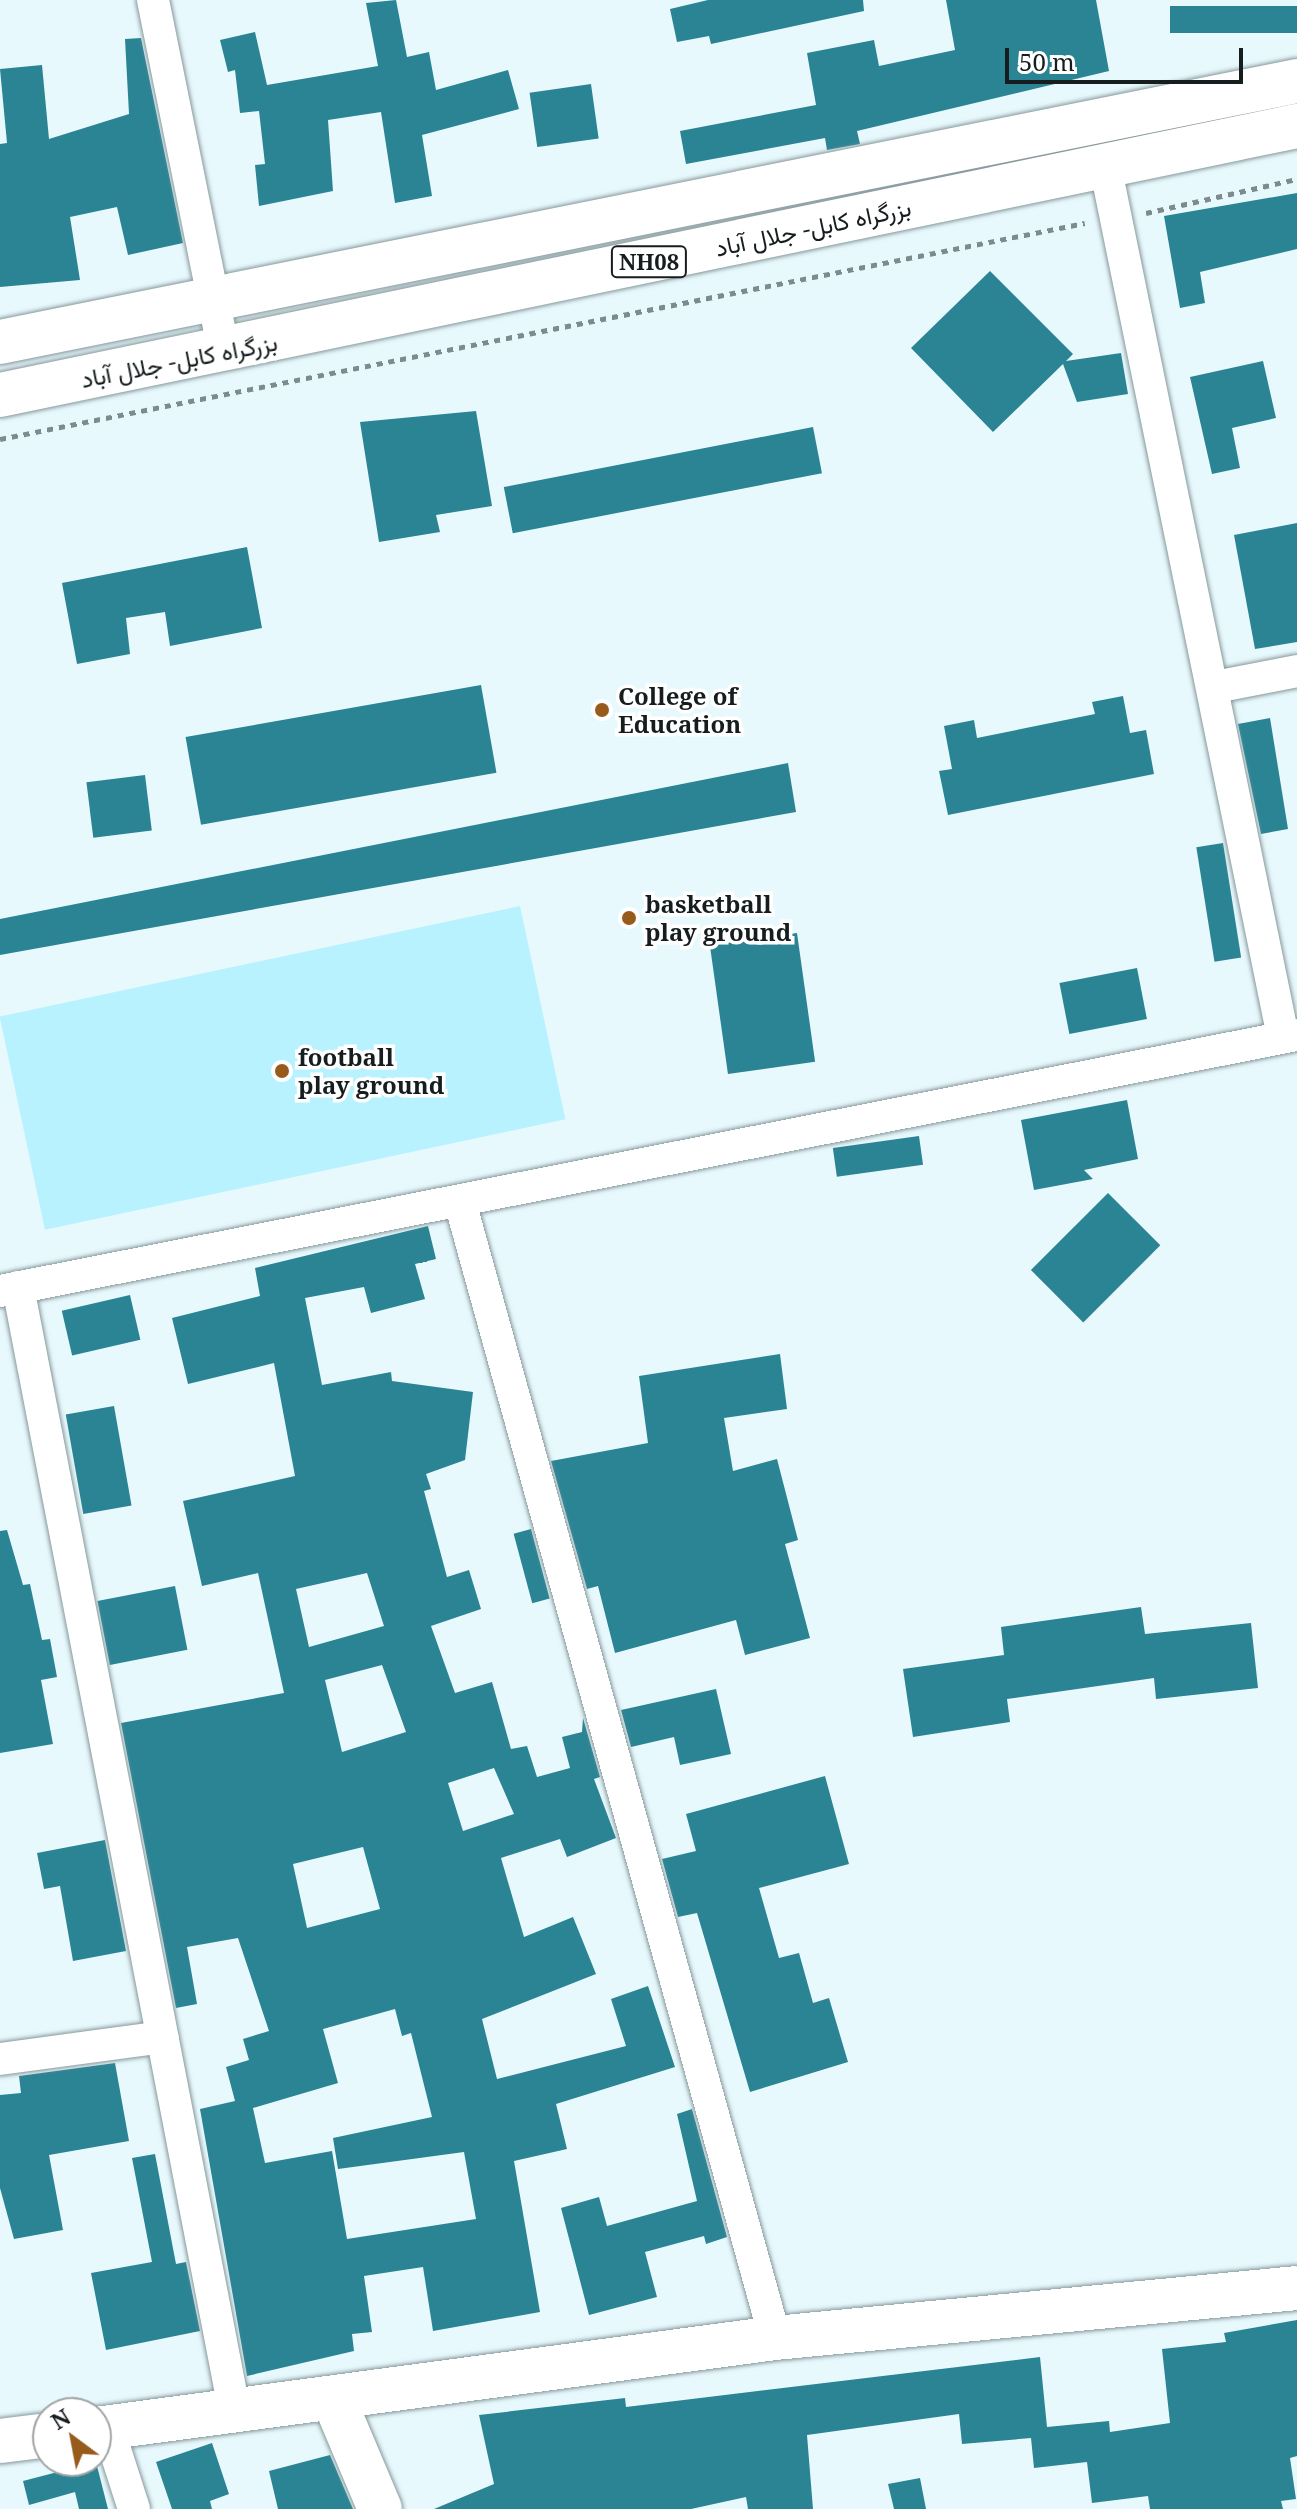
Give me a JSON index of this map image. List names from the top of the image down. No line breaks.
{"streets":{"main road":["بزرگراه کابل- جلال آباد","NH08"]},"places":["College of Education","basketball play ground","football play ground"],"scale_bar":"50 m","north":"top left"}
